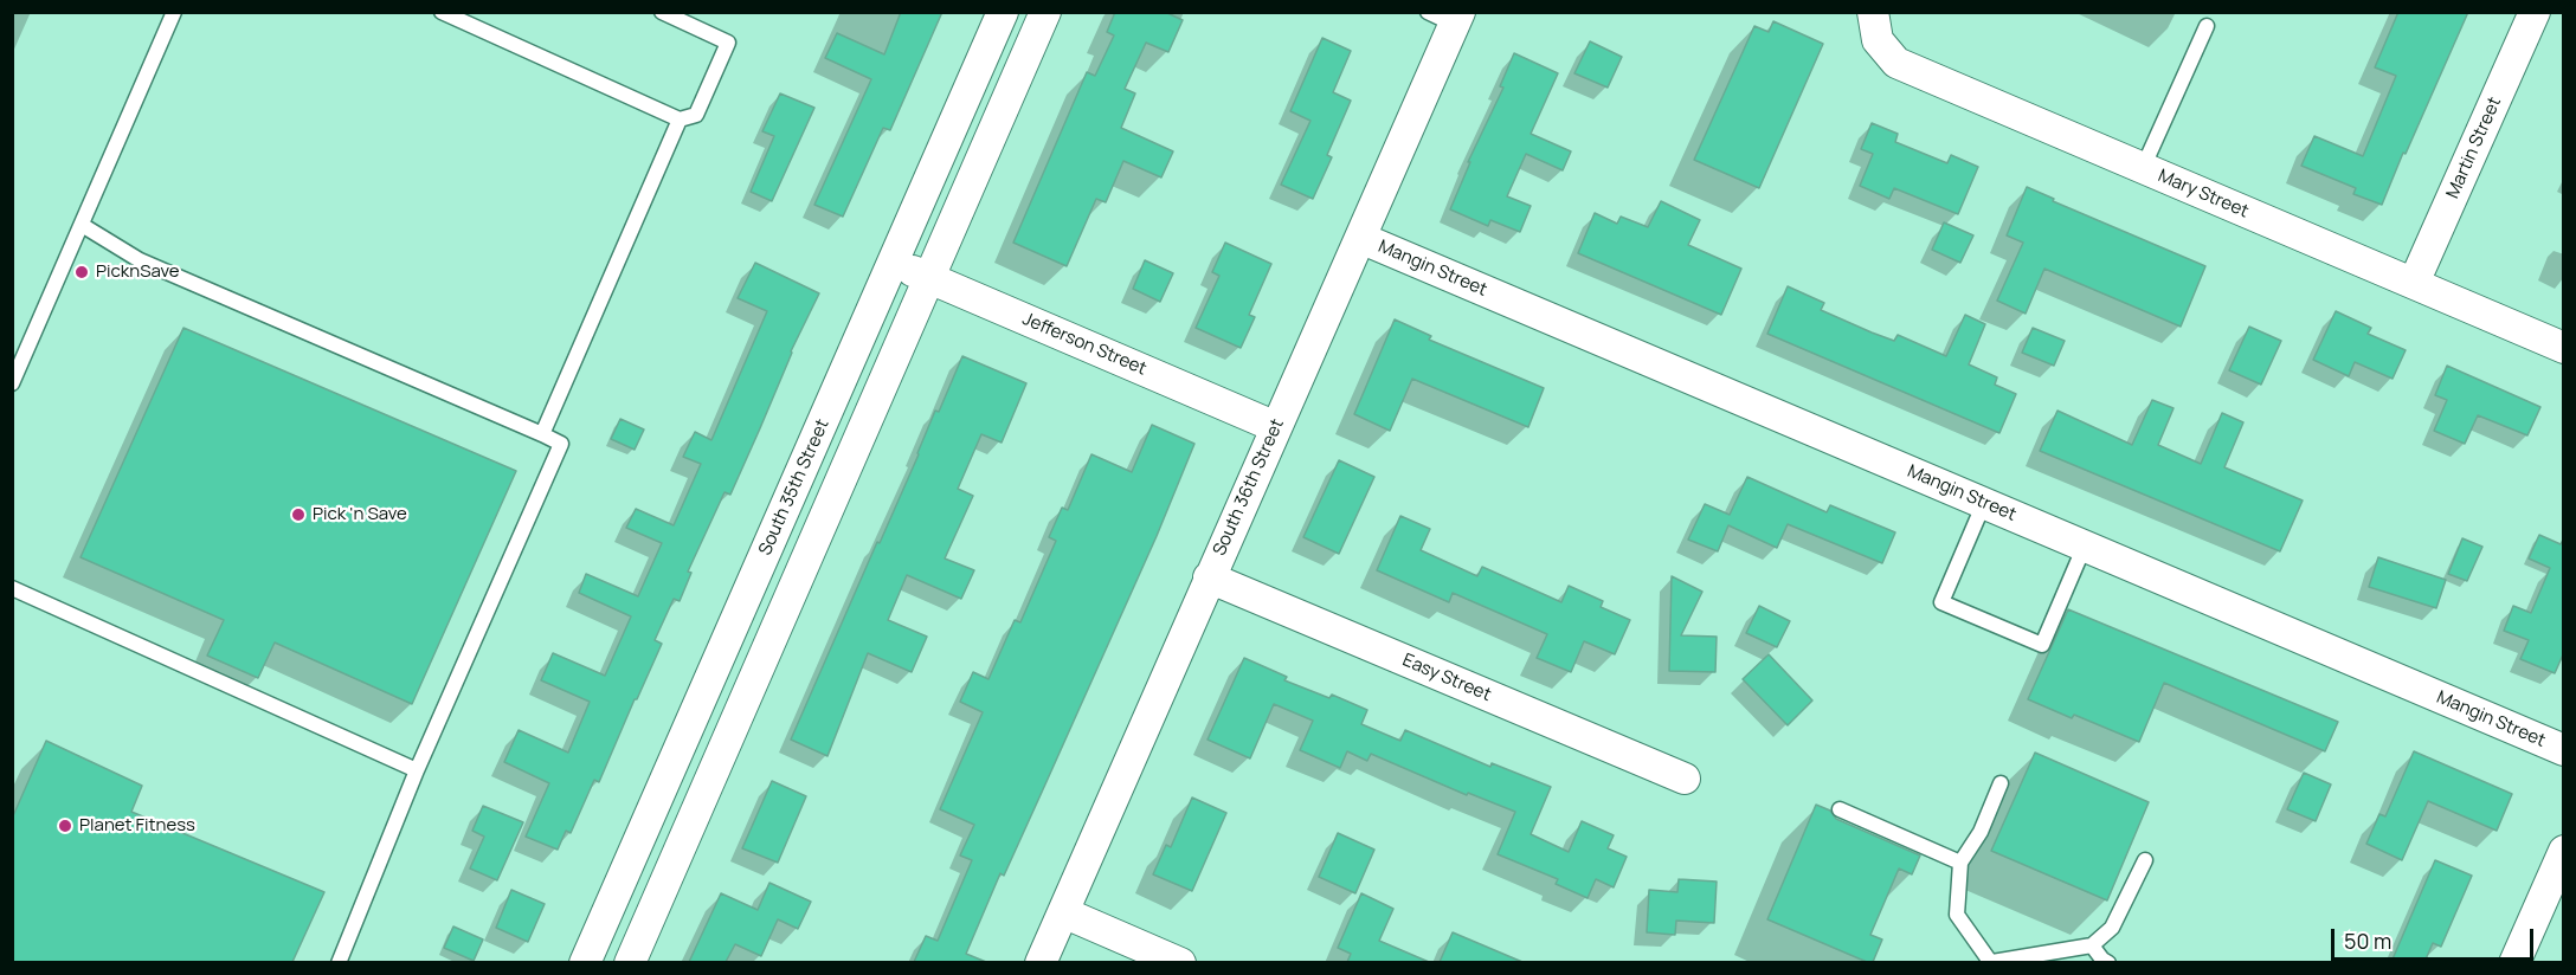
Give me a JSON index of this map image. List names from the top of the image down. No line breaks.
{"streets":{"street":["Martin Street","Mary Street","Mangin Street","Jefferson Street","South 35th Street","South 36th Street","Easy Street"]},"crossings":[["Martin Street","Mary Street"],["Mangin Street","South 36th Street"],["Jefferson Street","South 35th Street"],["Jefferson Street","South 36th Street"],["South 36th Street","Easy Street"]],"places":["PicknSave","Pick 'n Save","Planet Fitness"],"scale_bar":"50 m"}
